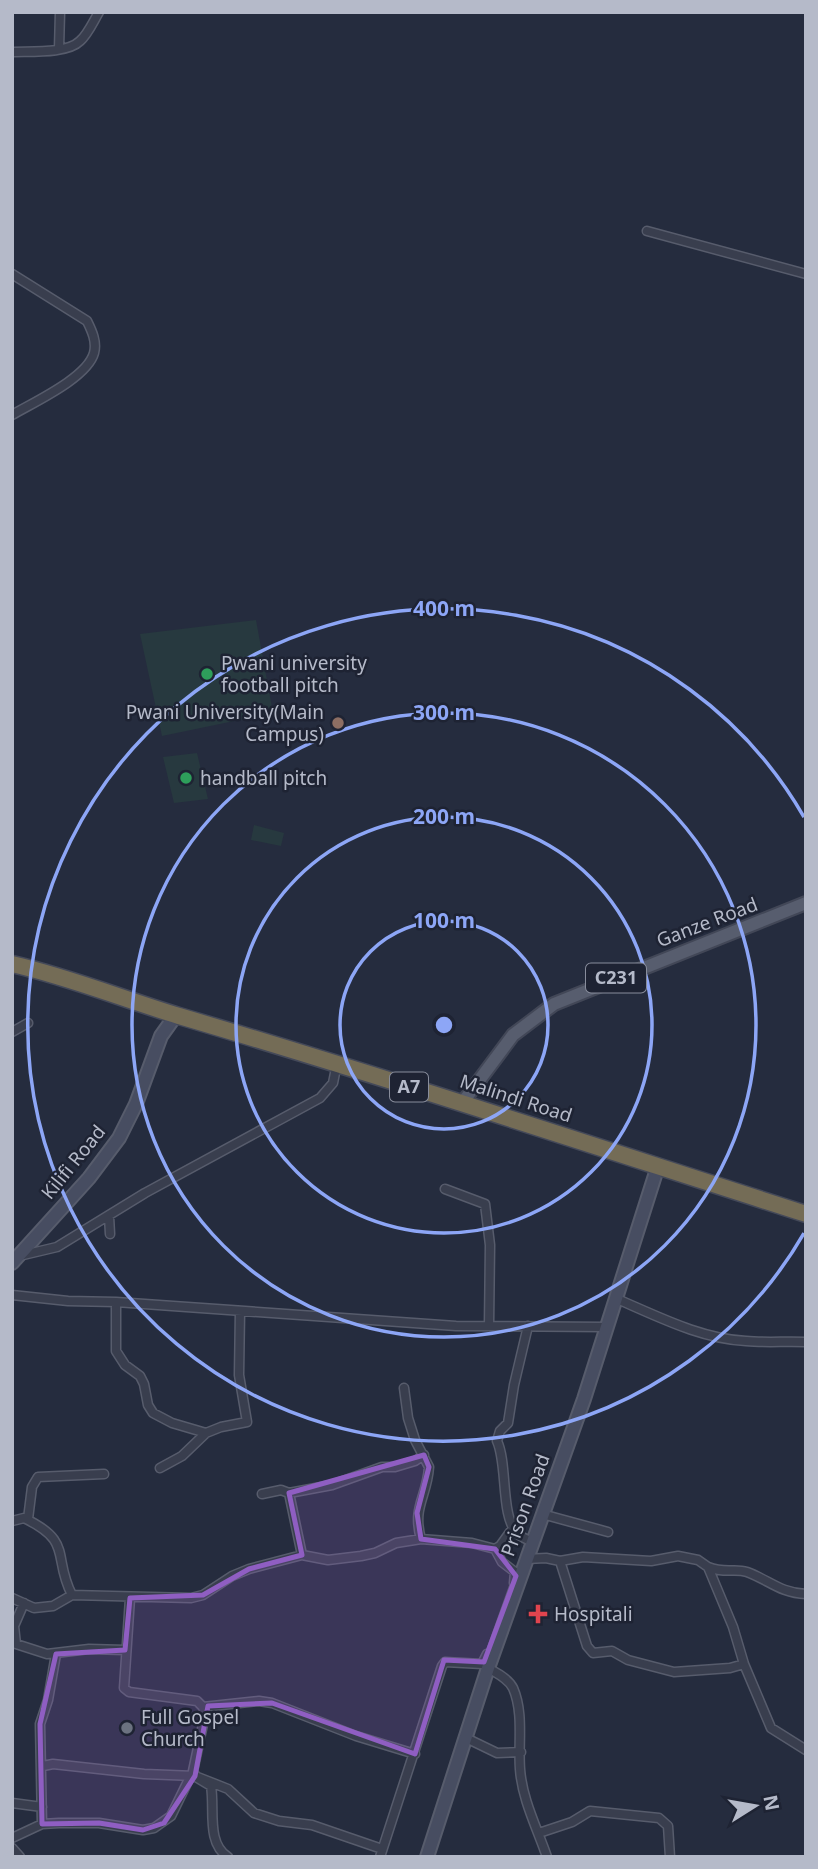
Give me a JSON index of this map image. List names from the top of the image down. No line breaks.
{"streets":{"highway":["A7","Malindi Road"],"main road":["Ganze Road","C231"],"street":["Kilifi Road","Prison Road"]},"crossings":[["Ganze Road","Malindi Road"],["Malindi Road","Kilifi Road"],["Malindi Road","Prison Road"]],"places":{"other":["Pwani university football pitch","Pwani University(Main Campus)","handball pitch","Full Gospel Church"],"health":["Hospitali"]},"north":"right","rings":["400 m","300 m","200 m","100 m"]}
